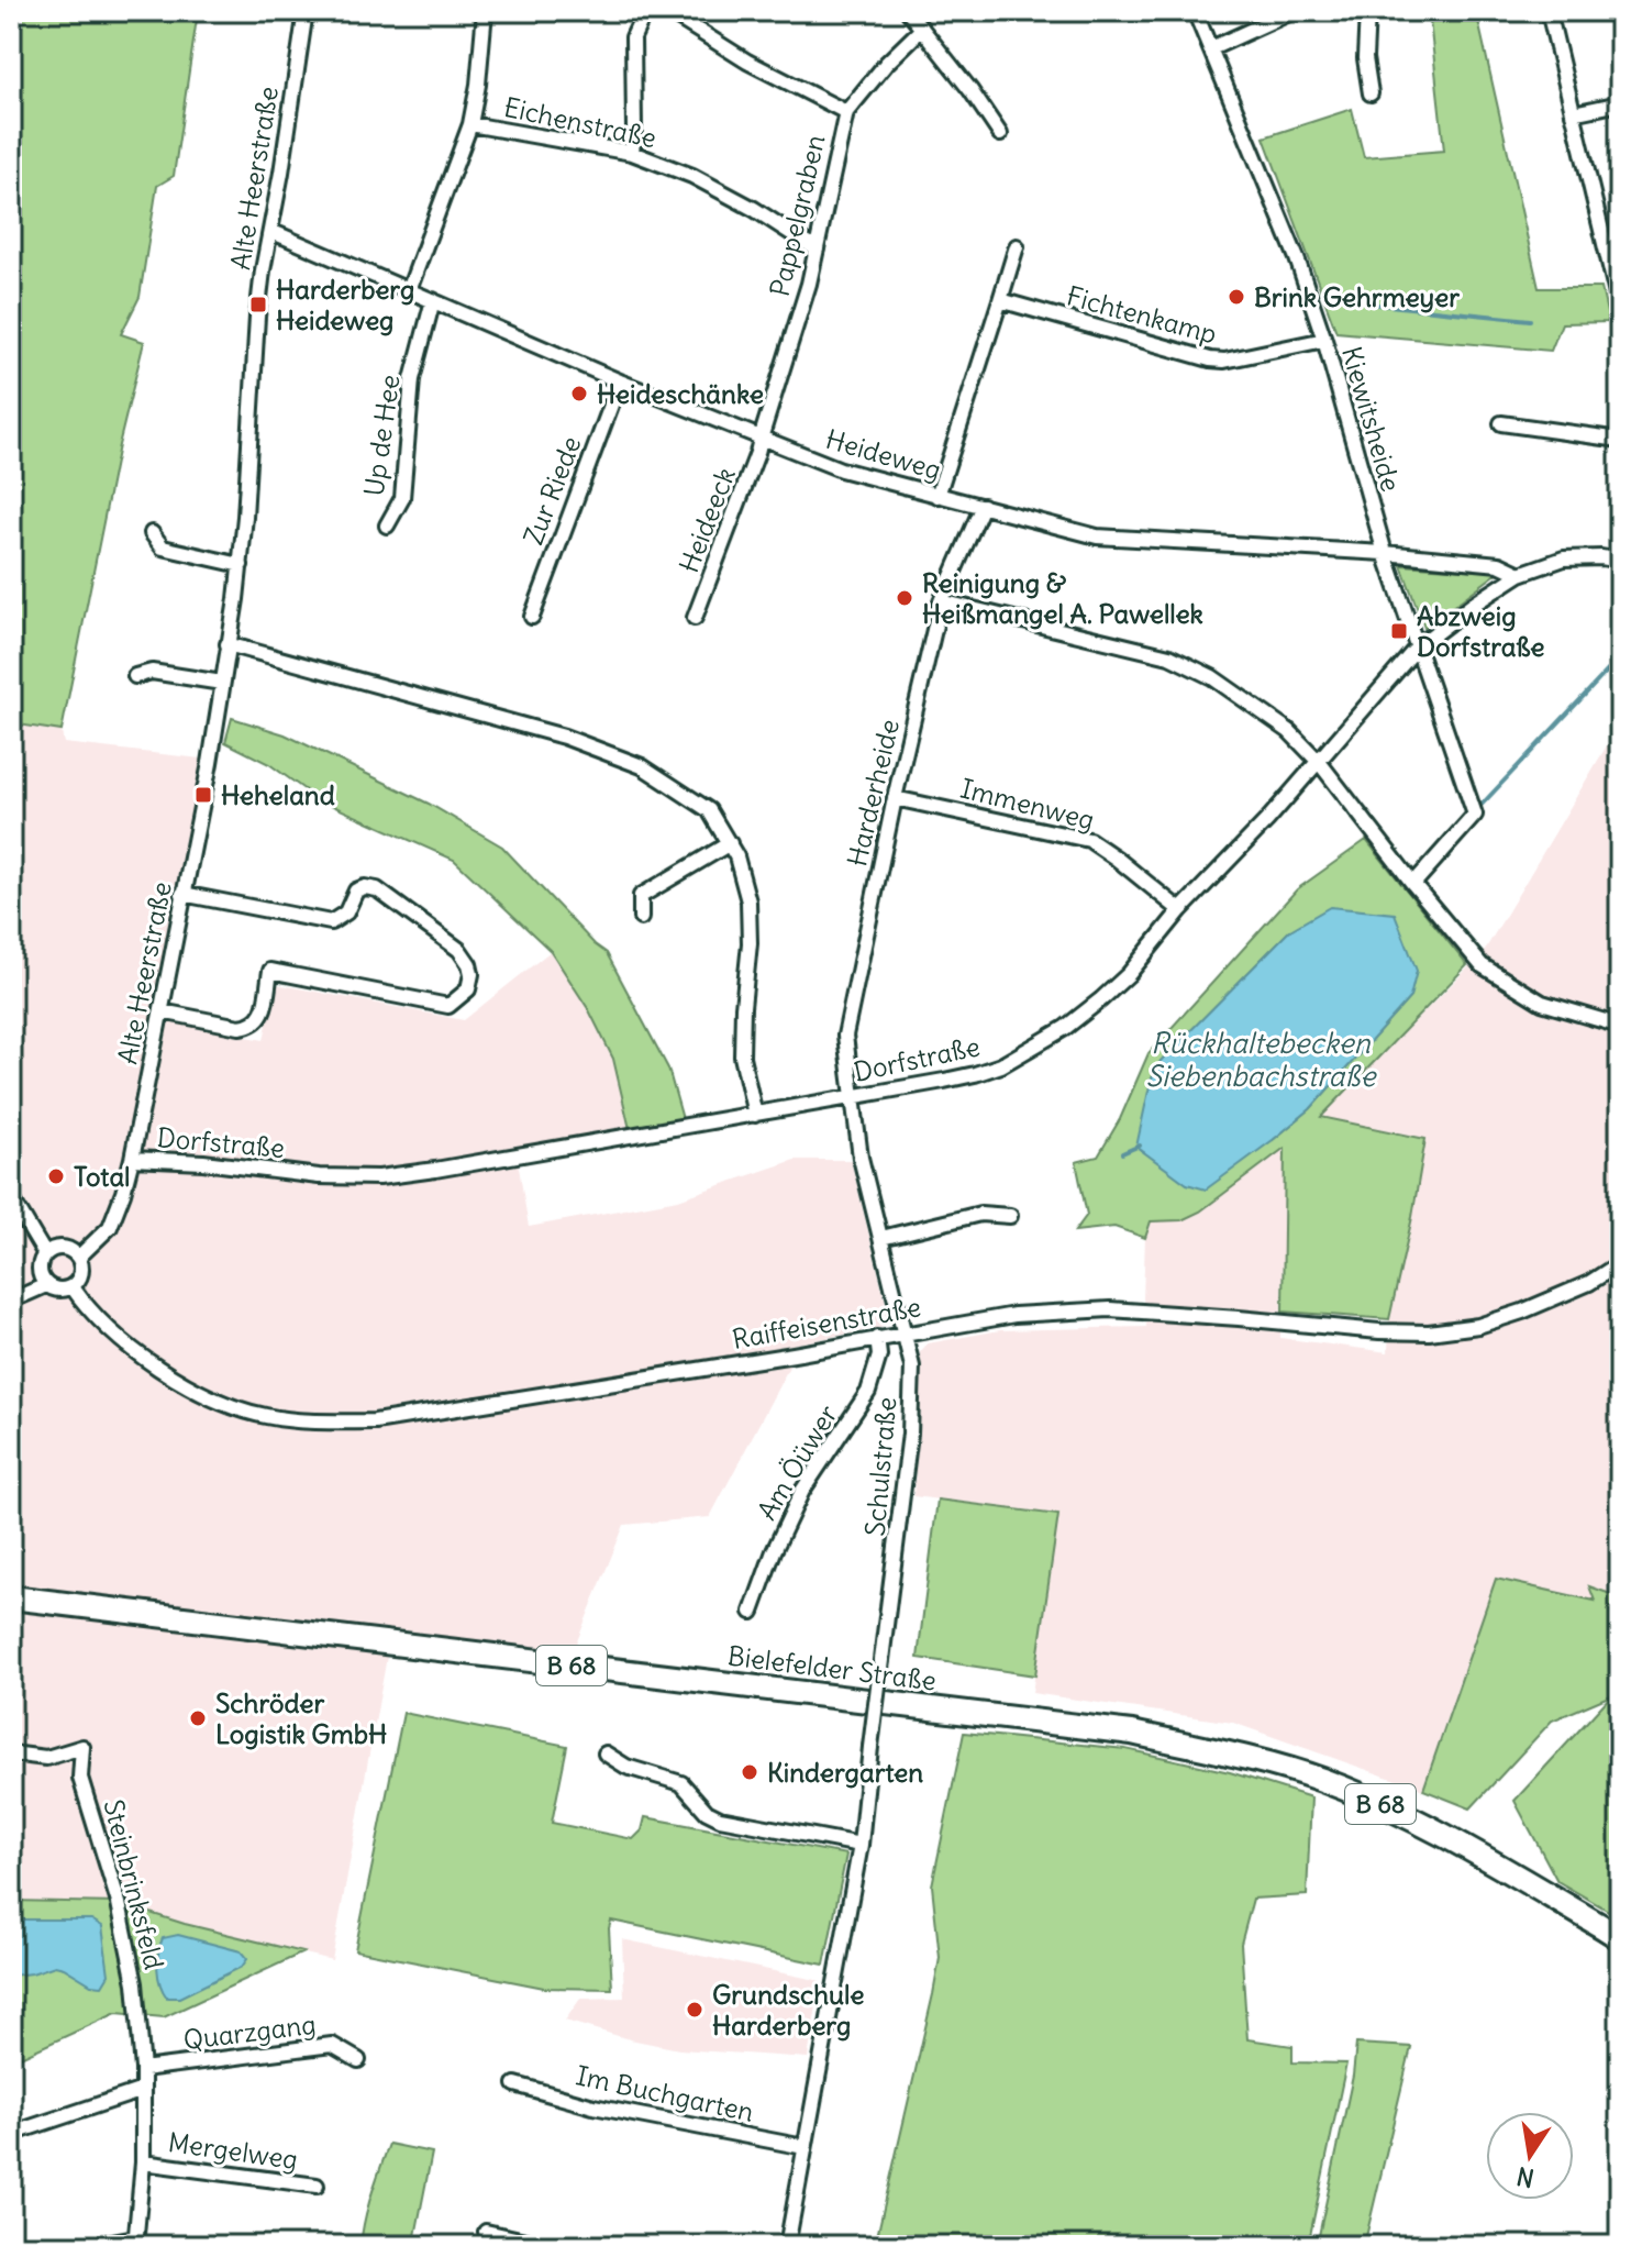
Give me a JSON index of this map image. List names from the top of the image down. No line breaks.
{"streets":{"main road":["B 68","Bielefelder Straße"],"street":["Eichenstraße","Alte Heerstraße","Pappelgraben","Fichtenkamp","Kiewitsheide","Up de Hee","Heideweg","Zur Riede","Heideeck","Harderheide","Immenweg","Dorfstraße","Raiffeisenstraße","Am Öüwer","Schulstraße","Steinbrinksfeld","Quarzgang","Im Buchgarten","Mergelweg"]},"crossings":[["Eichenstraße","Pappelgraben"],["Alte Heerstraße","Heideweg"],["Alte Heerstraße","Dorfstraße"],["Alte Heerstraße","Raiffeisenstraße"],["Pappelgraben","Heideweg"],["Pappelgraben","Heideeck"],["Fichtenkamp","Kiewitsheide"],["Kiewitsheide","Heideweg"],["Kiewitsheide","Dorfstraße"],["Up de Hee","Heideweg"],["Heideweg","Zur Riede"],["Heideweg","Heideeck"],["Heideweg","Harderheide"],["Heideweg","Dorfstraße"],["Harderheide","Immenweg"],["Harderheide","Dorfstraße"],["Harderheide","Schulstraße"],["Immenweg","Dorfstraße"],["Dorfstraße","Schulstraße"],["Raiffeisenstraße","Am Öüwer"],["Raiffeisenstraße","Schulstraße"],["Schulstraße","Im Buchgarten"],["Steinbrinksfeld","Quarzgang"],["Steinbrinksfeld","Mergelweg"]],"water":["Rückhaltebecken Siebenbachstraße"],"places":{"other":["Brink Gehrmeyer","Heideschänke","Reinigung & Heißmangel A. Pawellek","Total","Schröder Logistik GmbH","Kindergarten","Grundschule Harderberg"],"transit":["Harderberg Heideweg","Abzweig Dorfstraße","Heheland"]},"north":"bottom"}
